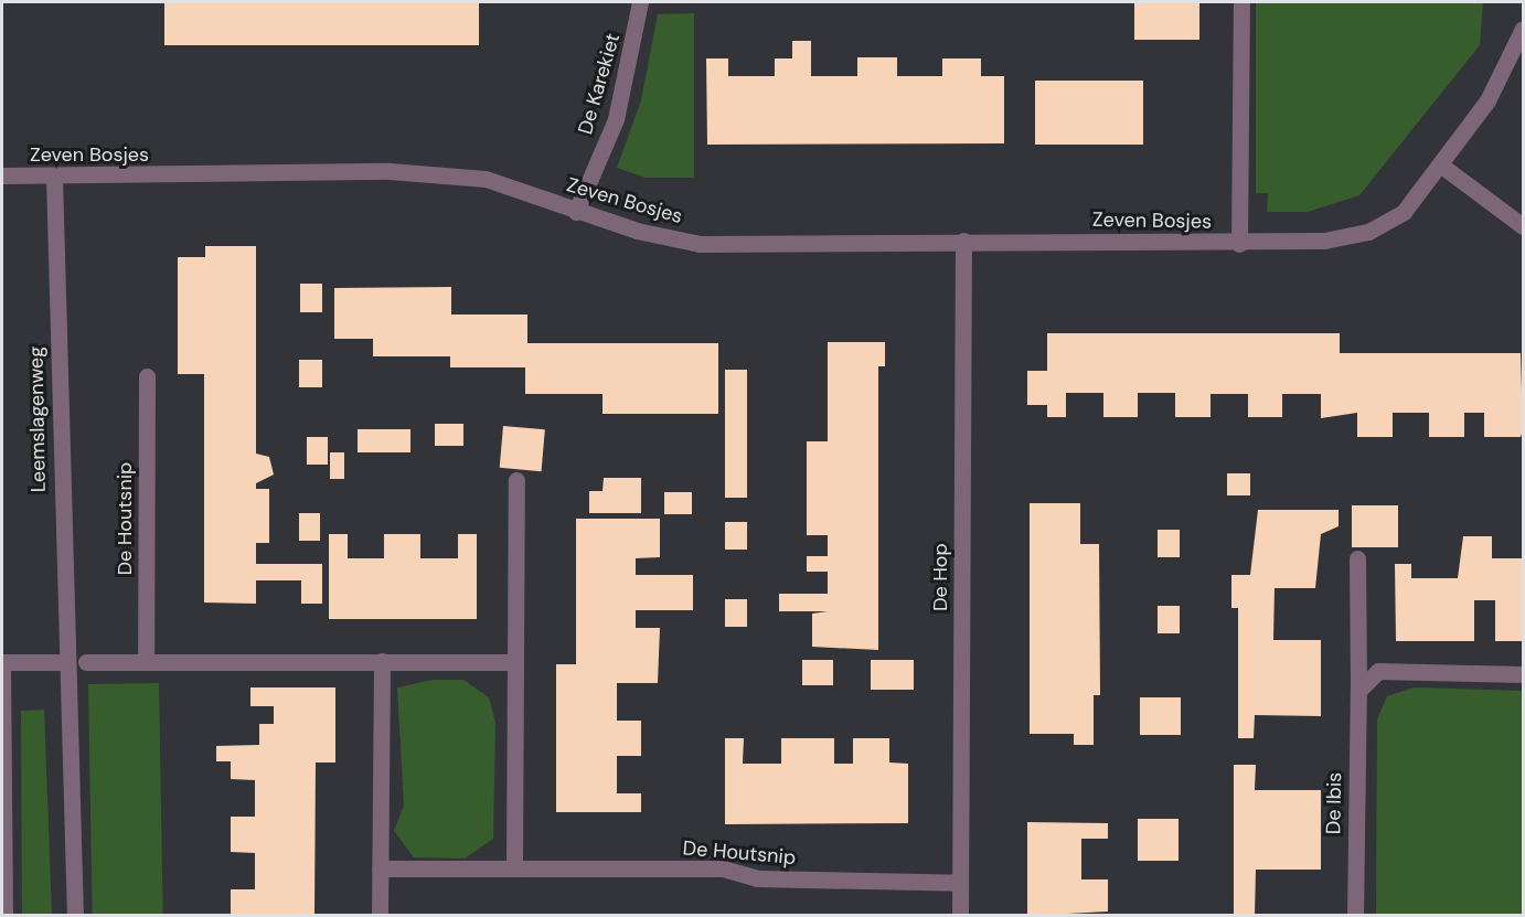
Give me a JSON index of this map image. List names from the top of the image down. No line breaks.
{"streets":{"street":["De Karekiet","Zeven Bosjes","Leemslagenweg","De Houtsnip","De Hop","De Ibis"]},"crossings":[["De Karekiet","Zeven Bosjes"],["Zeven Bosjes","Leemslagenweg"],["Zeven Bosjes","De Hop"],["De Houtsnip","De Hop"]]}
